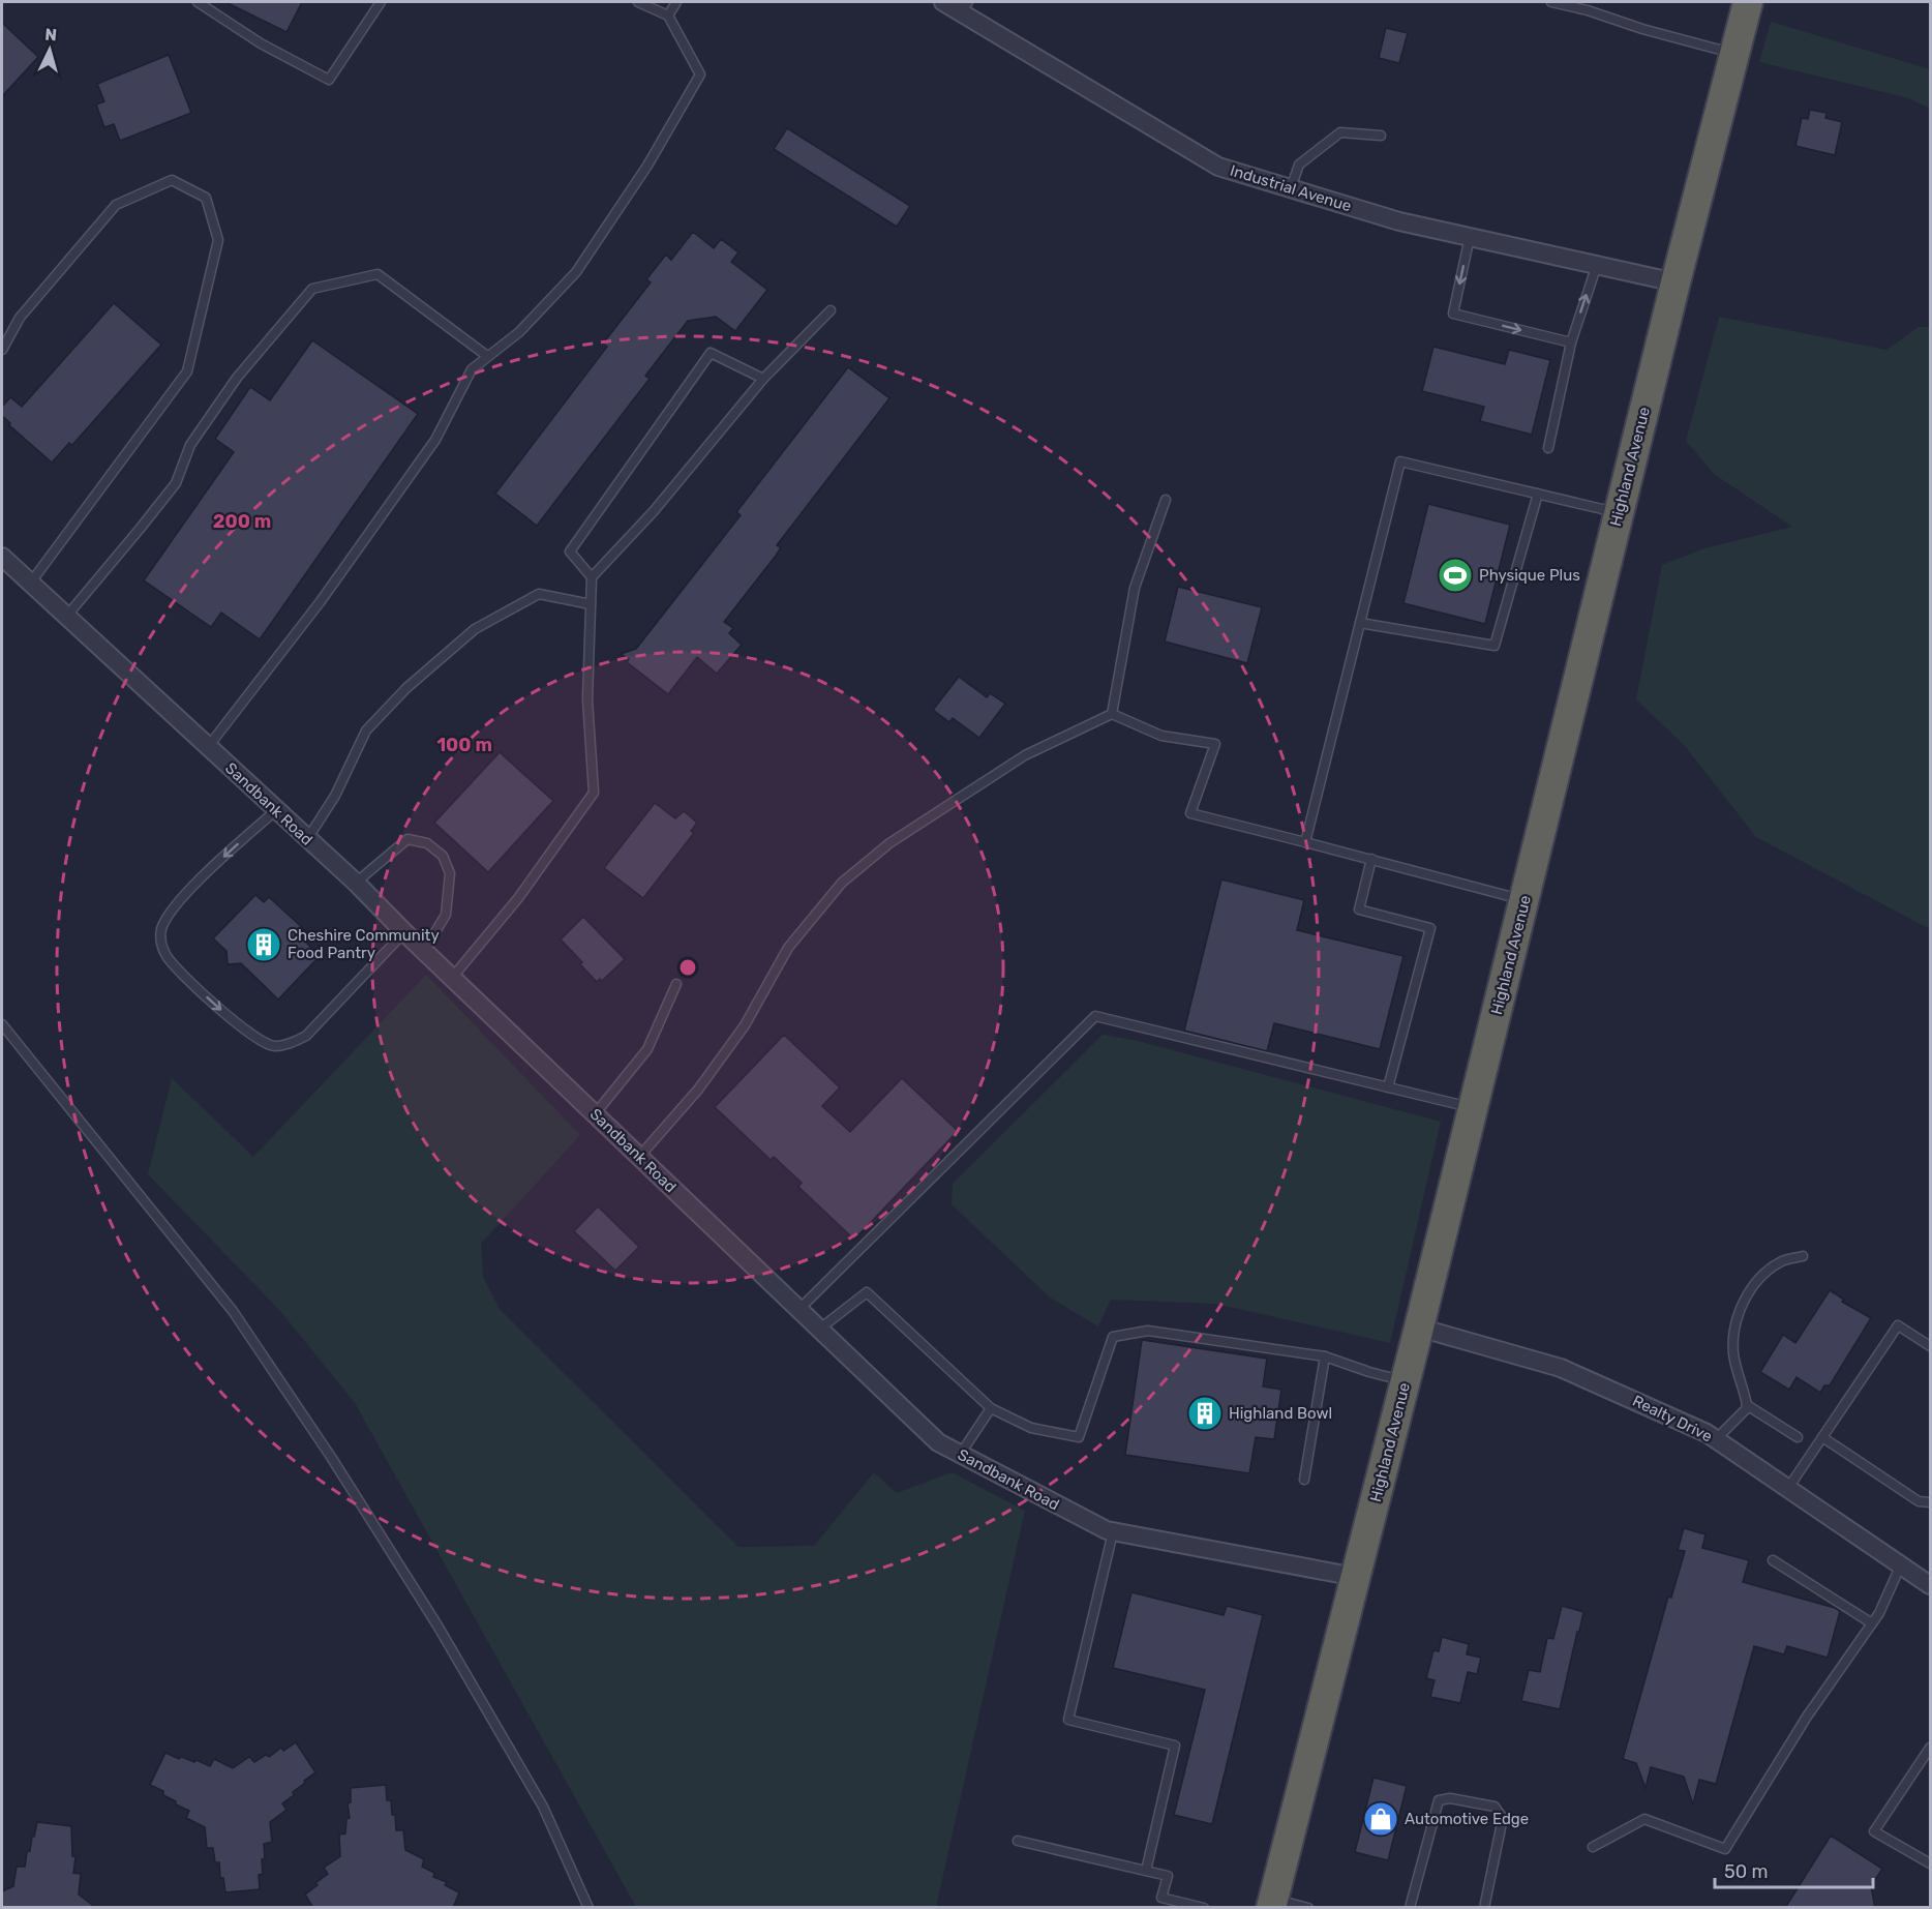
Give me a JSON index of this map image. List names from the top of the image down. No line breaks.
{"streets":{"highway":["Highland Avenue"],"street":["Industrial Avenue","Sandbank Road","Realty Drive"]},"crossings":[["Industrial Avenue","Highland Avenue"],["Highland Avenue","Sandbank Road"],["Highland Avenue","Realty Drive"]],"places":{"sports":["Physique Plus"],"building":["Cheshire Community Food Pantry","Highland Bowl"],"shop":["Automotive Edge"]},"scale_bar":"50 m","north":"top","rings":["200 m","100 m"]}
